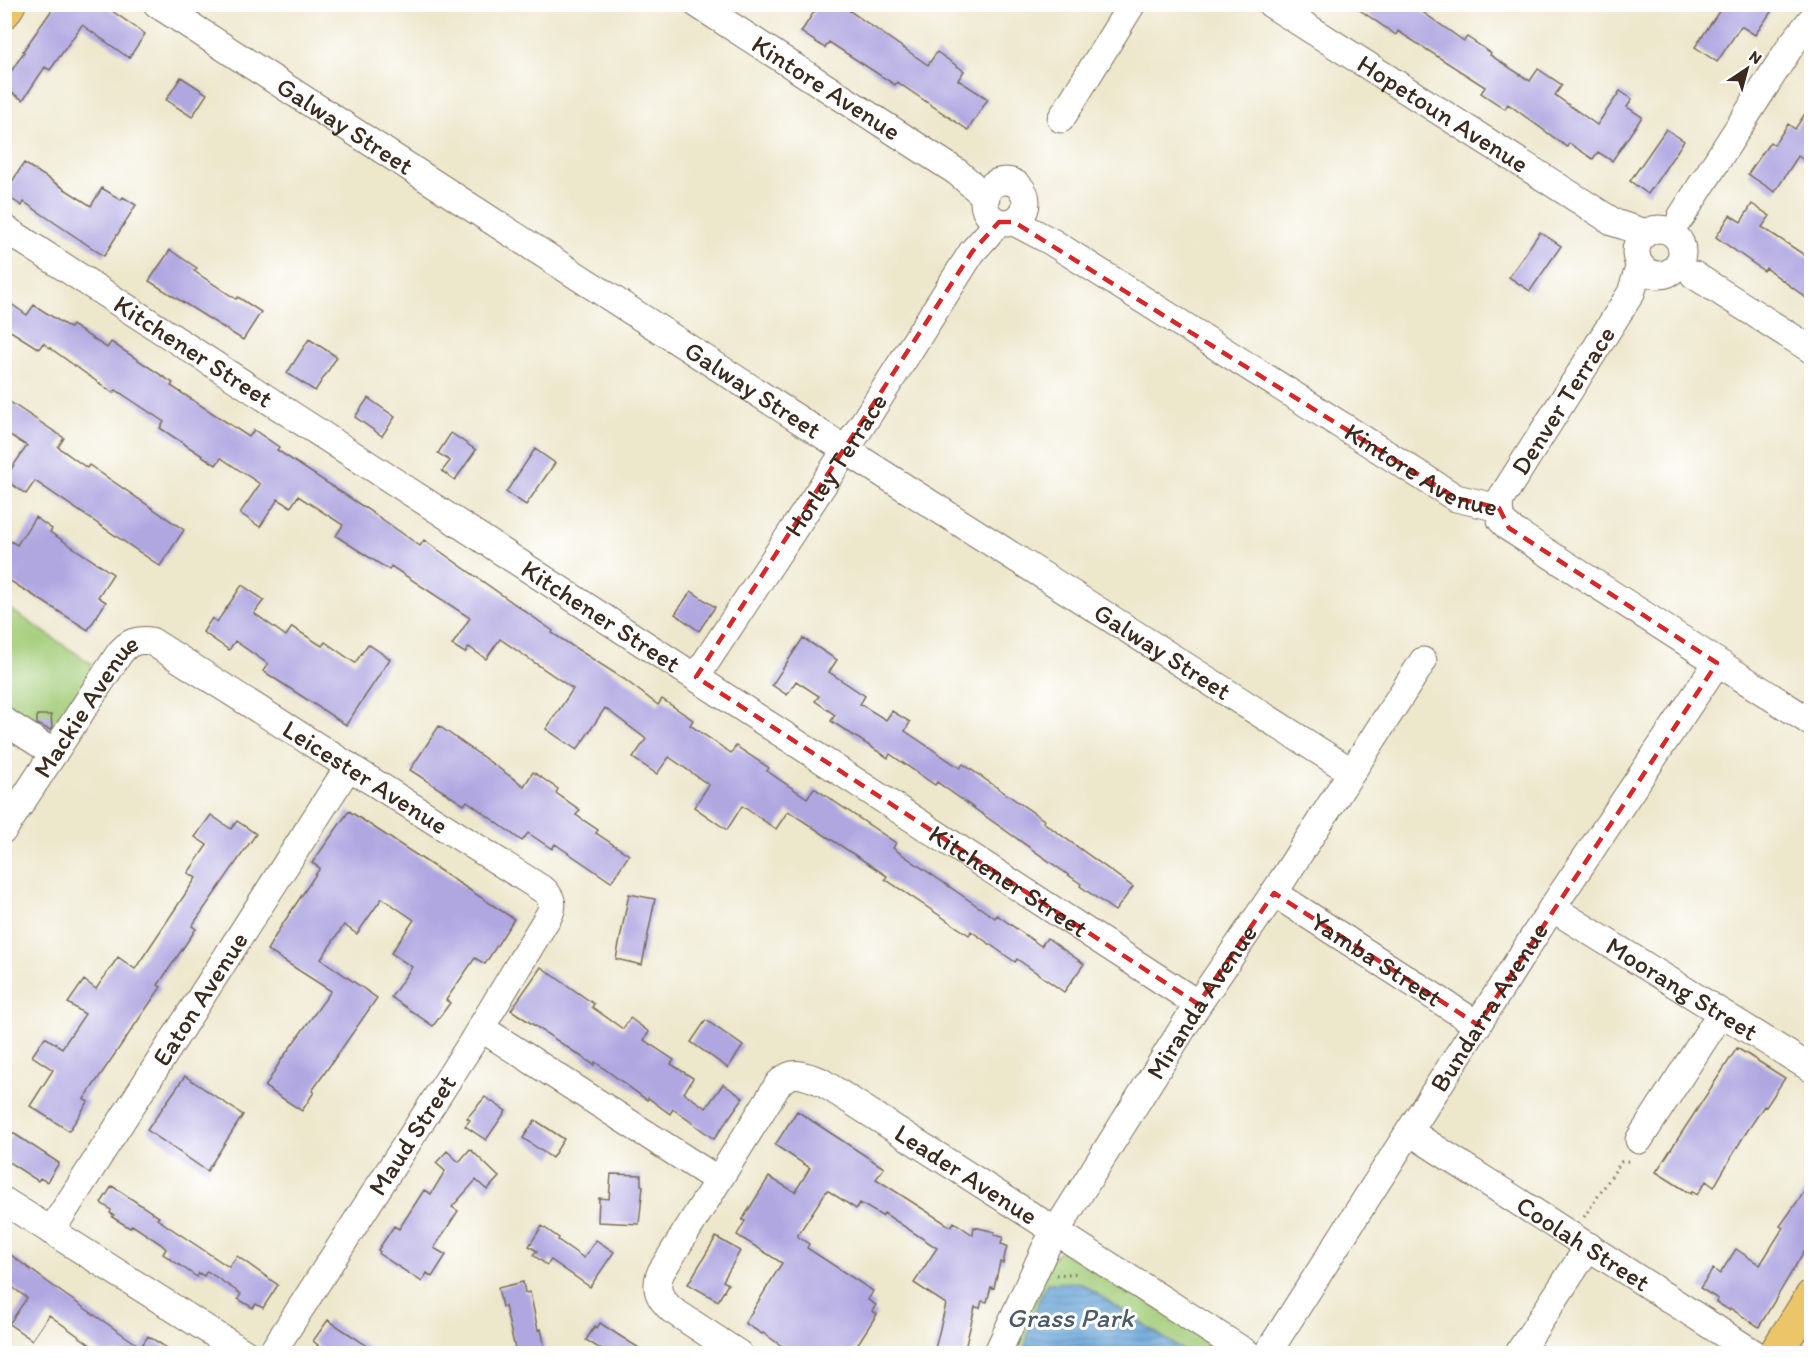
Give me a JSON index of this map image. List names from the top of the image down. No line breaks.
{"streets":{"street":["Kintore Avenue","Hopetoun Avenue","Galway Street","Kitchener Street","Denver Terrace","Horley Terrace","Mackie Avenue","Leicester Avenue","Yamba Street","Moorang Street","Eaton Avenue","Miranda Avenue","Bundarra Avenue","Maud Street","Leader Avenue","Coolah Street"]},"crossings":[["Kintore Avenue","Denver Terrace"],["Kintore Avenue","Horley Terrace"],["Kintore Avenue","Bundarra Avenue"],["Hopetoun Avenue","Denver Terrace"],["Galway Street","Horley Terrace"],["Galway Street","Miranda Avenue"],["Kitchener Street","Horley Terrace"],["Kitchener Street","Miranda Avenue"],["Mackie Avenue","Leicester Avenue"],["Leicester Avenue","Eaton Avenue"],["Leicester Avenue","Maud Street"],["Yamba Street","Miranda Avenue"],["Yamba Street","Bundarra Avenue"],["Moorang Street","Bundarra Avenue"],["Miranda Avenue","Leader Avenue"],["Bundarra Avenue","Coolah Street"]],"water":["Grass Park"],"north":"top right"}
